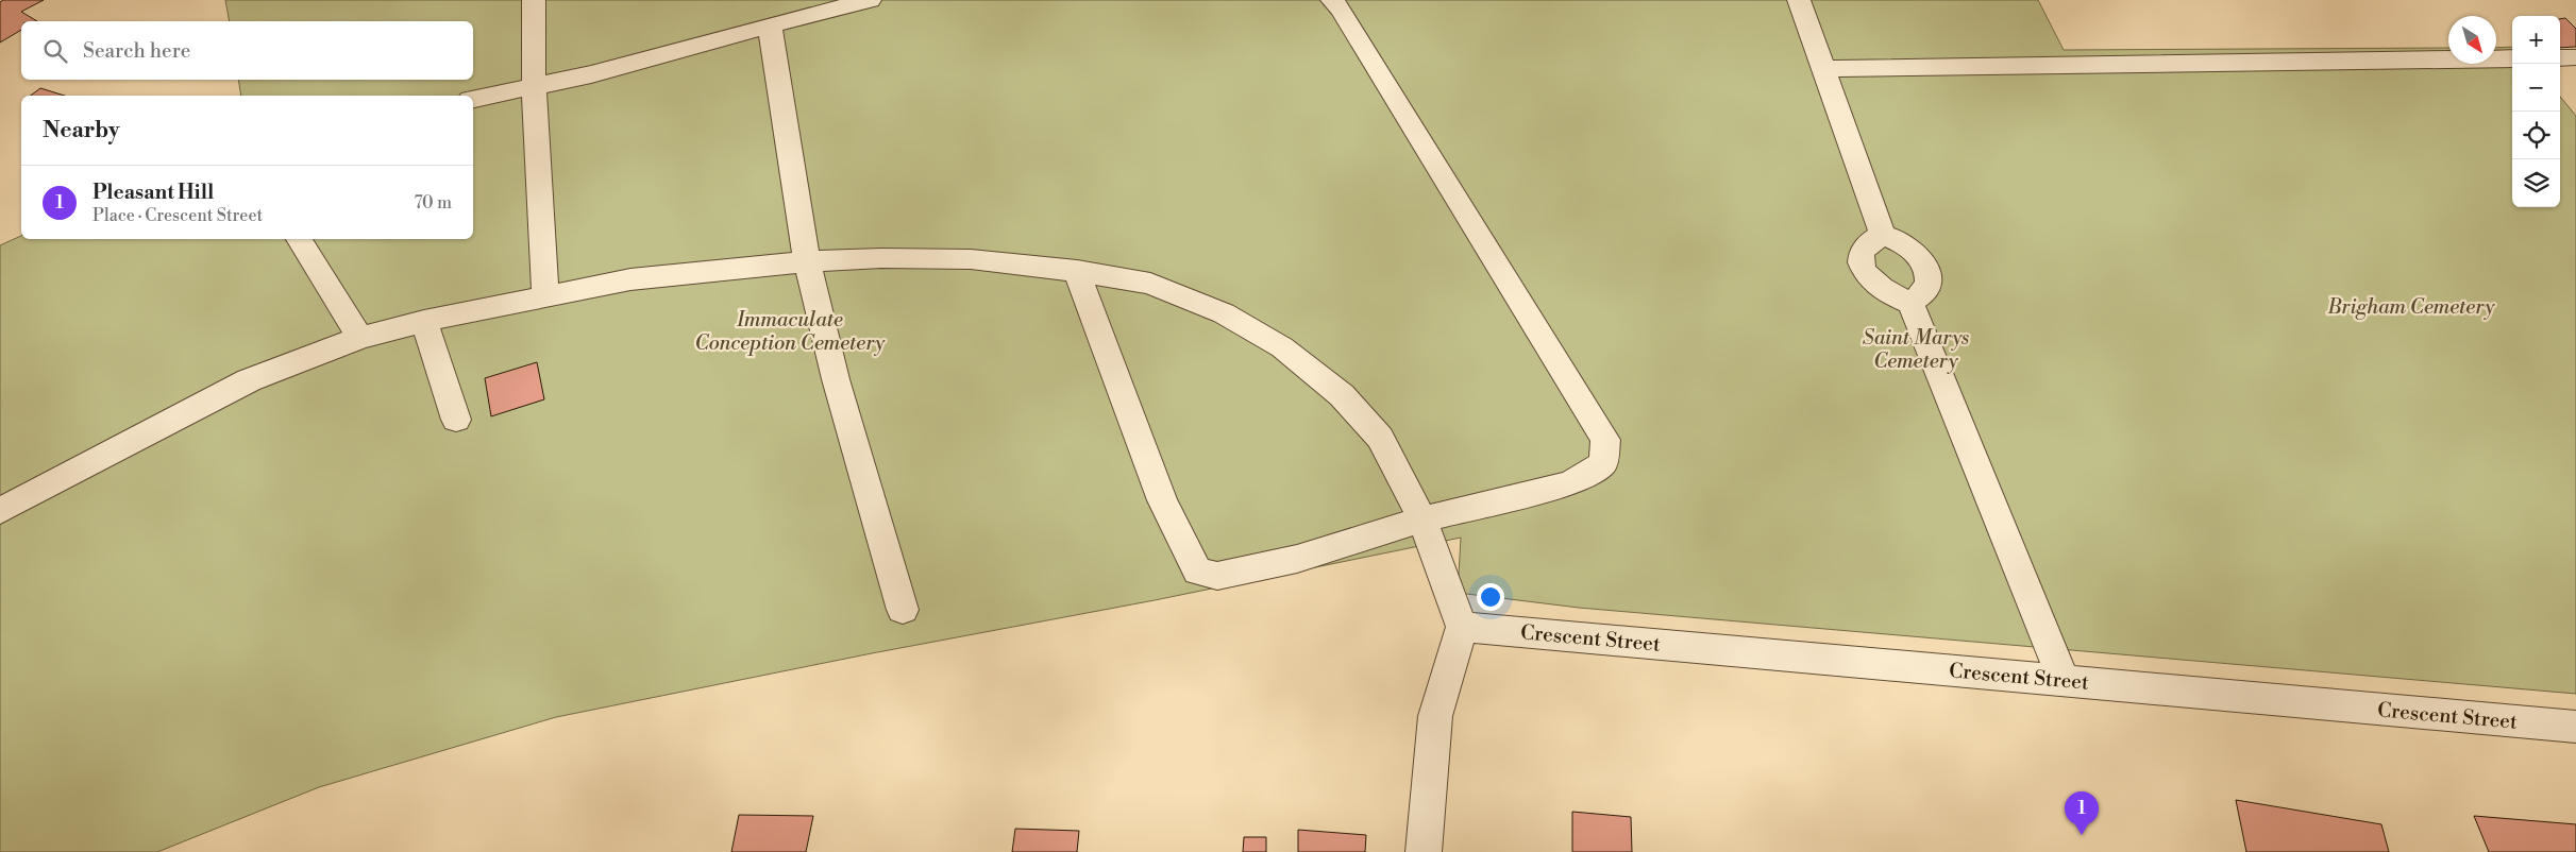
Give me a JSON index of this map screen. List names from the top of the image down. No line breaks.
{"streets":{"street":["Crescent Street"]},"parks":["Brigham Cemetery","Immaculate Conception Cemetery","Saint Marys Cemetery"],"north":"bottom right","page":{"map_buttons":["+","−"],"search":"Search here","heading":"Nearby","list":[{"mark":"1","name":"Pleasant Hill","note":"Place · Crescent Street","value":"70 m"}],"pins":"1"}}
